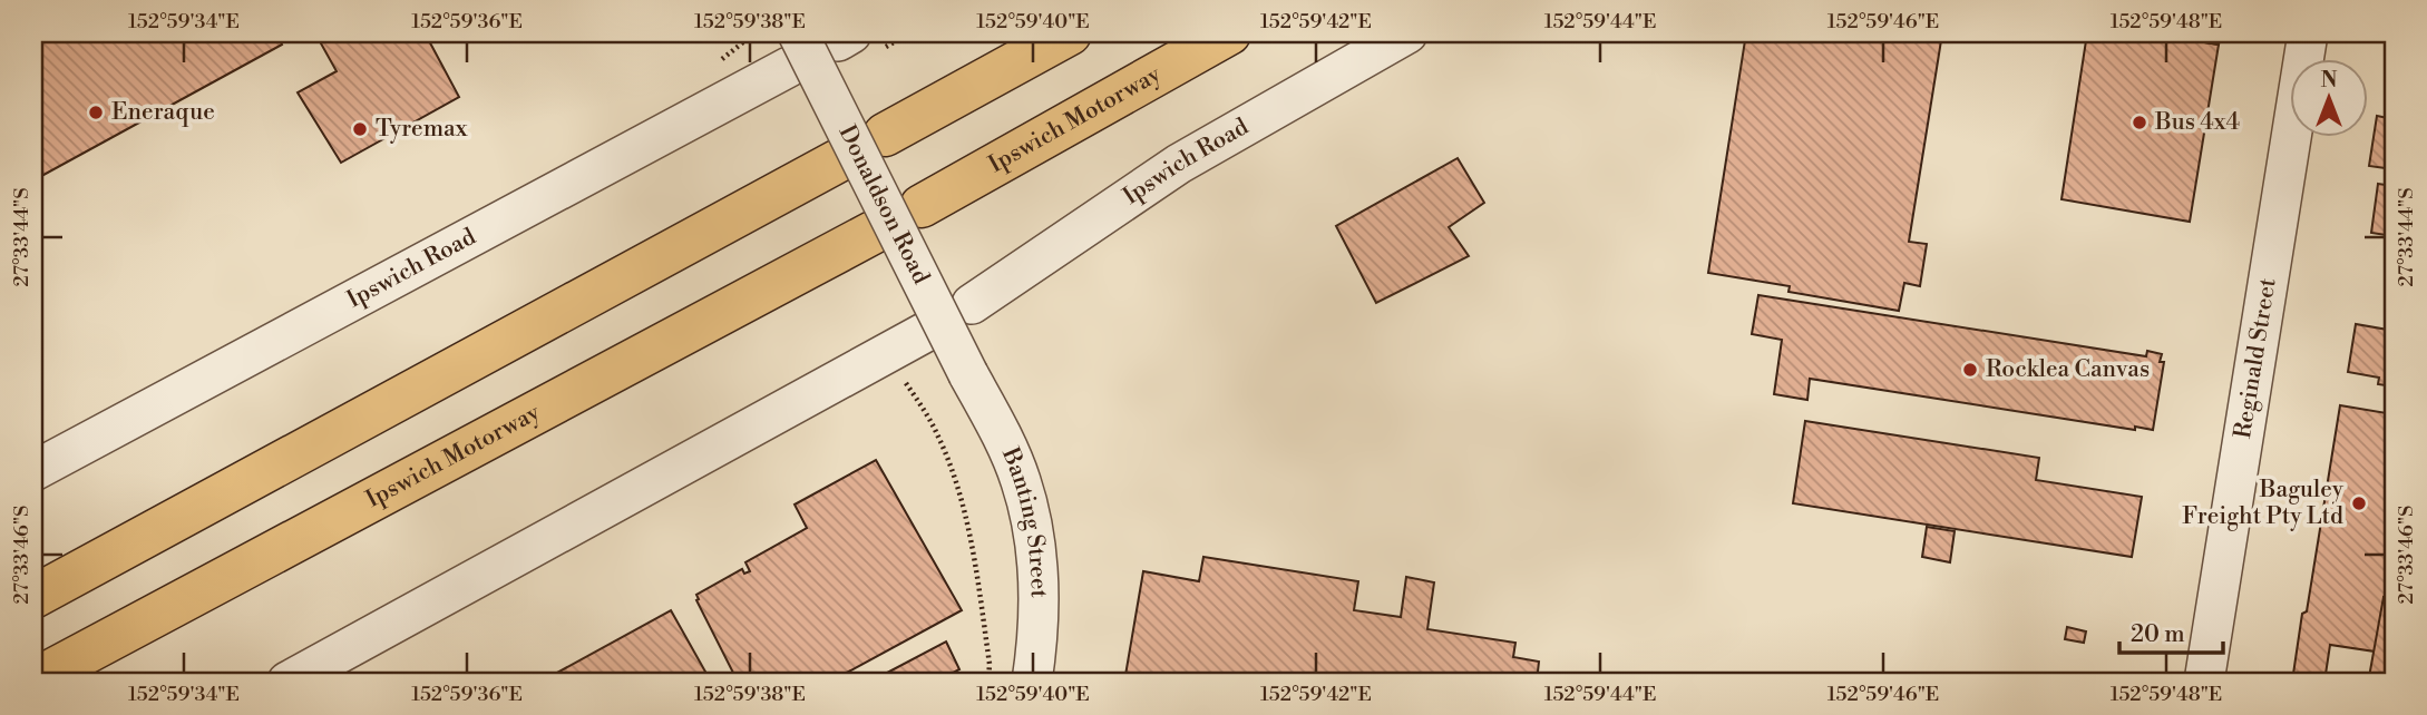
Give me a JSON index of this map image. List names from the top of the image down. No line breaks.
{"streets":{"highway":["Ipswich Motorway"],"street":["Ipswich Road","Donaldson Road","Reginald Street","Banting Street"]},"crossings":[["Ipswich Road","Donaldson Road"],["Donaldson Road","Banting Street"]],"places":["Eneraque","Bus 4x4","Tyremax","Rocklea Canvas","Baguley Freight Pty Ltd"],"scale_bar":"20 m","north":"top","coordinates":["152°59'34\"E","152°59'36\"E","152°59'38\"E","152°59'40\"E","152°59'42\"E","152°59'44\"E","152°59'46\"E","152°59'48\"E","27°33'44\"S","27°33'46\"S"]}
